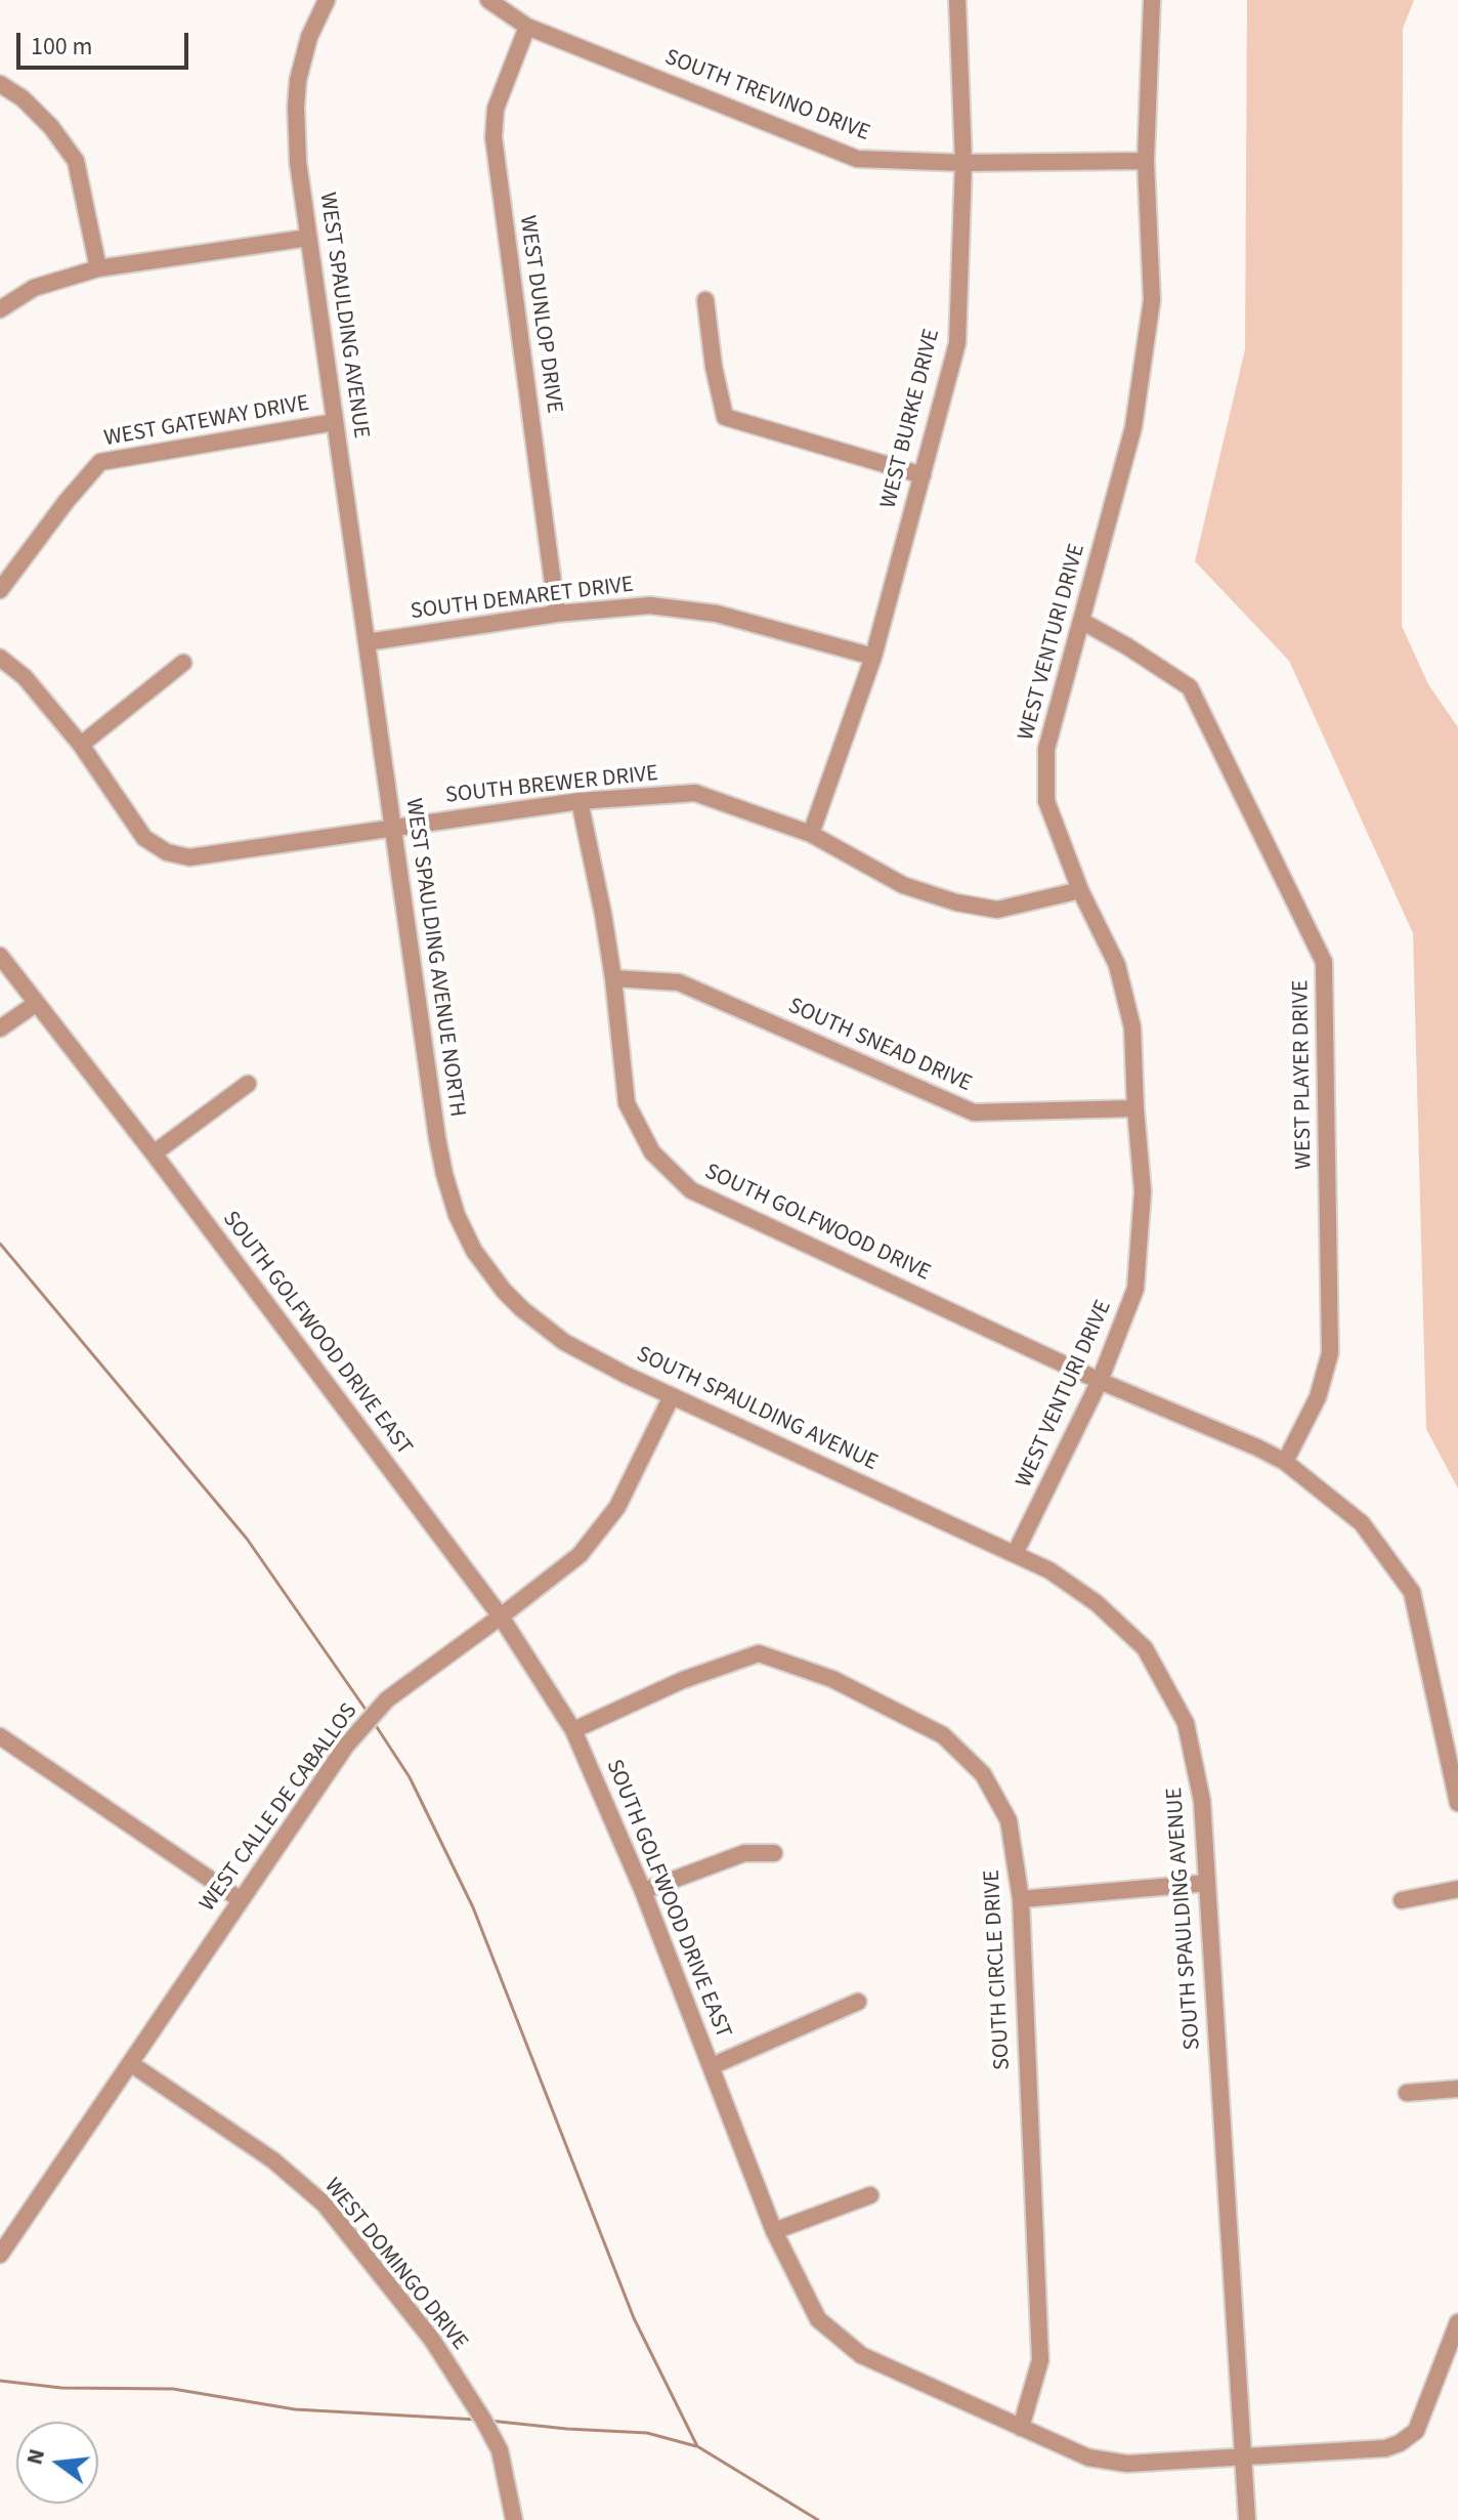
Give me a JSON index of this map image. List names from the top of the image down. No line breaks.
{"streets":{"street":["SOUTH TREVINO DRIVE","WEST DUNLOP DRIVE","WEST SPAULDING AVENUE","WEST BURKE DRIVE","WEST GATEWAY DRIVE","SOUTH DEMARET DRIVE","WEST VENTURI DRIVE","SOUTH BREWER DRIVE","WEST SPAULDING AVENUE NORTH","SOUTH SNEAD DRIVE","WEST PLAYER DRIVE","SOUTH GOLFWOOD DRIVE","SOUTH GOLFWOOD DRIVE EAST","SOUTH SPAULDING AVENUE","WEST CALLE DE CABALLOS","SOUTH CIRCLE DRIVE","WEST DOMINGO DRIVE"]},"crossings":[["SOUTH TREVINO DRIVE","WEST DUNLOP DRIVE"],["SOUTH TREVINO DRIVE","WEST BURKE DRIVE"],["SOUTH TREVINO DRIVE","WEST VENTURI DRIVE"],["WEST DUNLOP DRIVE","SOUTH DEMARET DRIVE"],["WEST SPAULDING AVENUE","WEST GATEWAY DRIVE"],["WEST SPAULDING AVENUE","SOUTH DEMARET DRIVE"],["WEST SPAULDING AVENUE","WEST SPAULDING AVENUE NORTH"],["WEST BURKE DRIVE","SOUTH DEMARET DRIVE"],["WEST BURKE DRIVE","SOUTH BREWER DRIVE"],["SOUTH DEMARET DRIVE","WEST SPAULDING AVENUE NORTH"],["WEST VENTURI DRIVE","SOUTH BREWER DRIVE"],["WEST VENTURI DRIVE","SOUTH SNEAD DRIVE"],["WEST VENTURI DRIVE","WEST PLAYER DRIVE"],["WEST VENTURI DRIVE","SOUTH GOLFWOOD DRIVE"],["WEST VENTURI DRIVE","SOUTH SPAULDING AVENUE"],["SOUTH BREWER DRIVE","WEST SPAULDING AVENUE NORTH"],["SOUTH BREWER DRIVE","SOUTH GOLFWOOD DRIVE"],["WEST SPAULDING AVENUE NORTH","SOUTH SPAULDING AVENUE"],["SOUTH SNEAD DRIVE","SOUTH GOLFWOOD DRIVE"],["WEST PLAYER DRIVE","SOUTH GOLFWOOD DRIVE"],["SOUTH GOLFWOOD DRIVE EAST","SOUTH SPAULDING AVENUE"],["SOUTH GOLFWOOD DRIVE EAST","WEST CALLE DE CABALLOS"],["SOUTH GOLFWOOD DRIVE EAST","SOUTH CIRCLE DRIVE"],["SOUTH SPAULDING AVENUE","WEST CALLE DE CABALLOS"],["WEST CALLE DE CABALLOS","WEST DOMINGO DRIVE"]],"scale_bar":"100 m","north":"left"}
